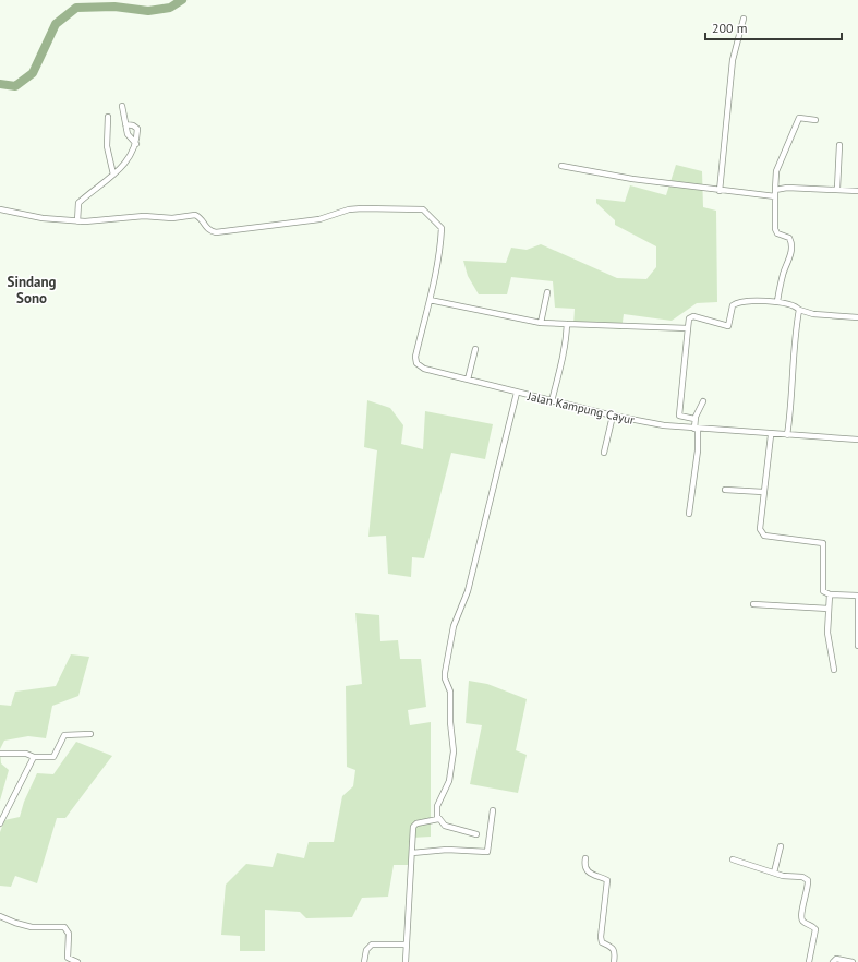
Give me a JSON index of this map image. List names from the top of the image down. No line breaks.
{"streets":{"street":["Jalan Kampung Cayur"]},"districts":["Sindang Sono"],"scale_bar":"200 m"}
